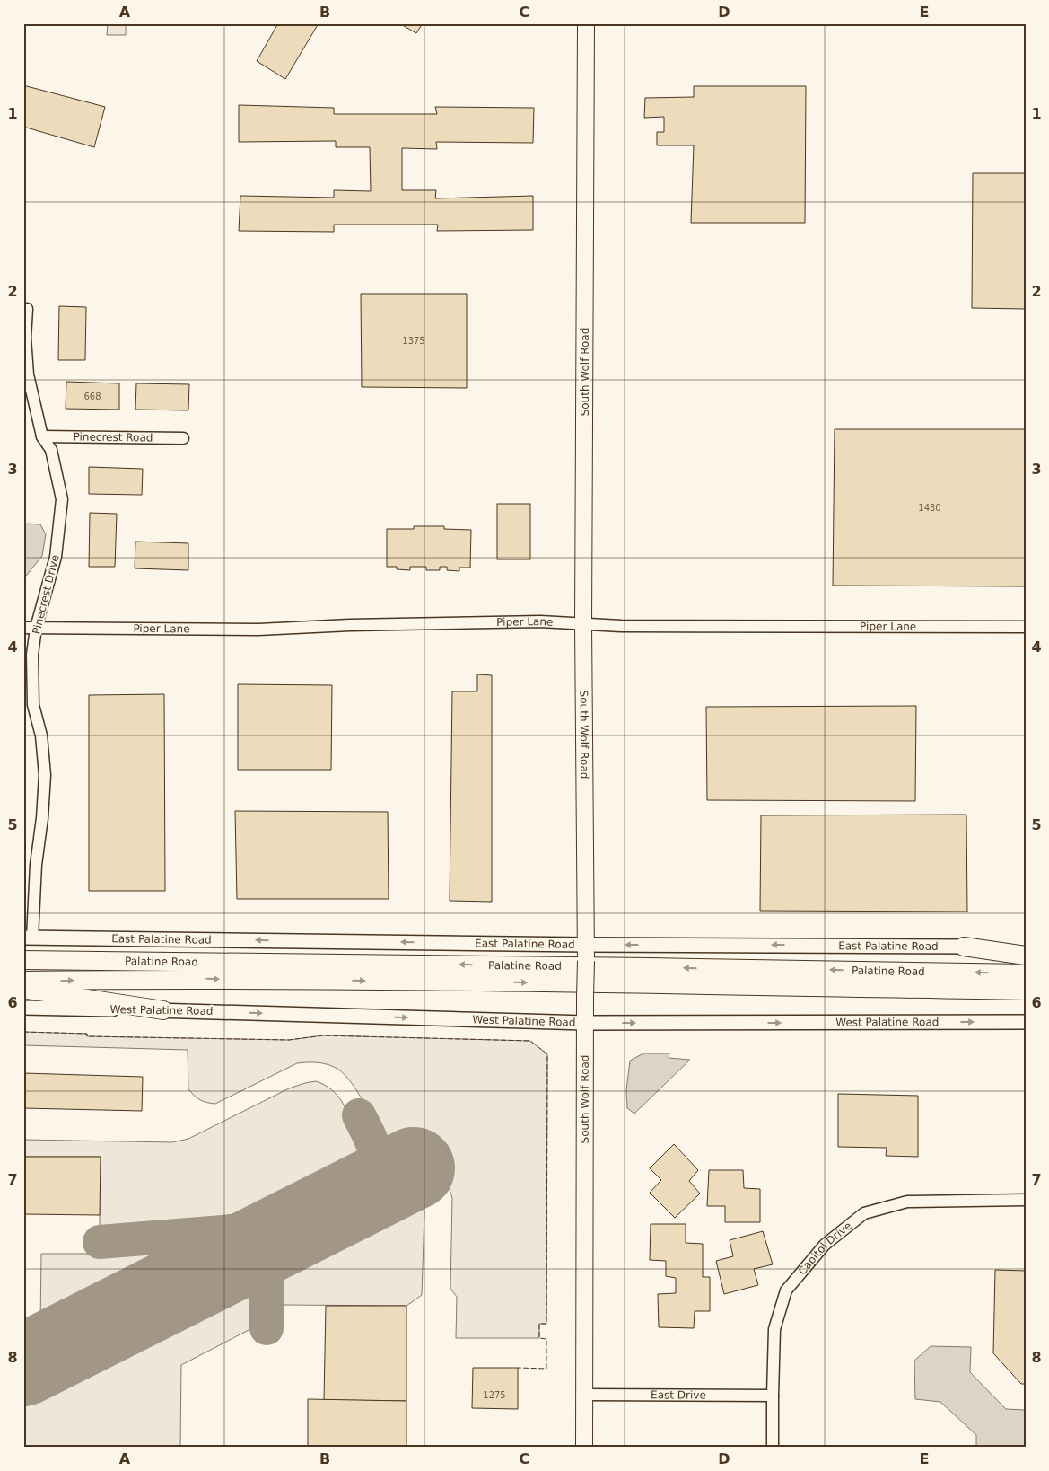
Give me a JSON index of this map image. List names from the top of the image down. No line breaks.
{"streets":{"highway":["Palatine Road"],"main road":["South Wolf Road"],"street":["Pinecrest Road","Pinecrest Drive","Piper Lane","East Palatine Road","West Palatine Road","Capitol Drive","East Drive"]},"crossings":[["South Wolf Road","Piper Lane"],["South Wolf Road","East Palatine Road"],["South Wolf Road","West Palatine Road"],["South Wolf Road","East Drive"],["Pinecrest Road","Pinecrest Drive"],["Pinecrest Drive","Piper Lane"],["Pinecrest Drive","East Palatine Road"],["Capitol Drive","East Drive"]],"one_way":["East Palatine Road","West Palatine Road"],"house_numbers":["1375","668","1430","1275"],"grid":{"columns":["A","B","C","D","E"],"rows":["1","2","3","4","5","6","7","8"]}}
